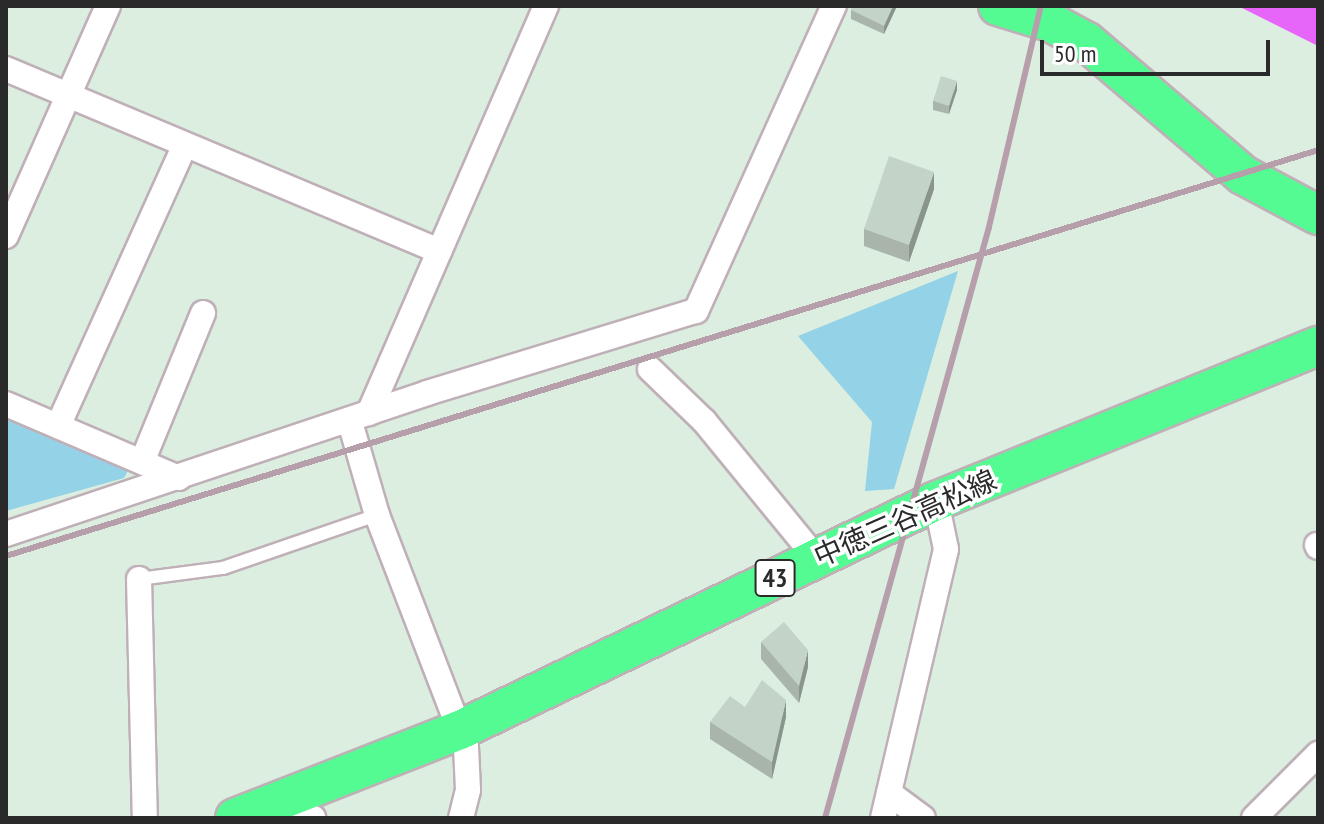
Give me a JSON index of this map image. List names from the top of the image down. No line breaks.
{"streets":{"main road":["中徳三谷高松線","43"]},"scale_bar":"50 m"}
